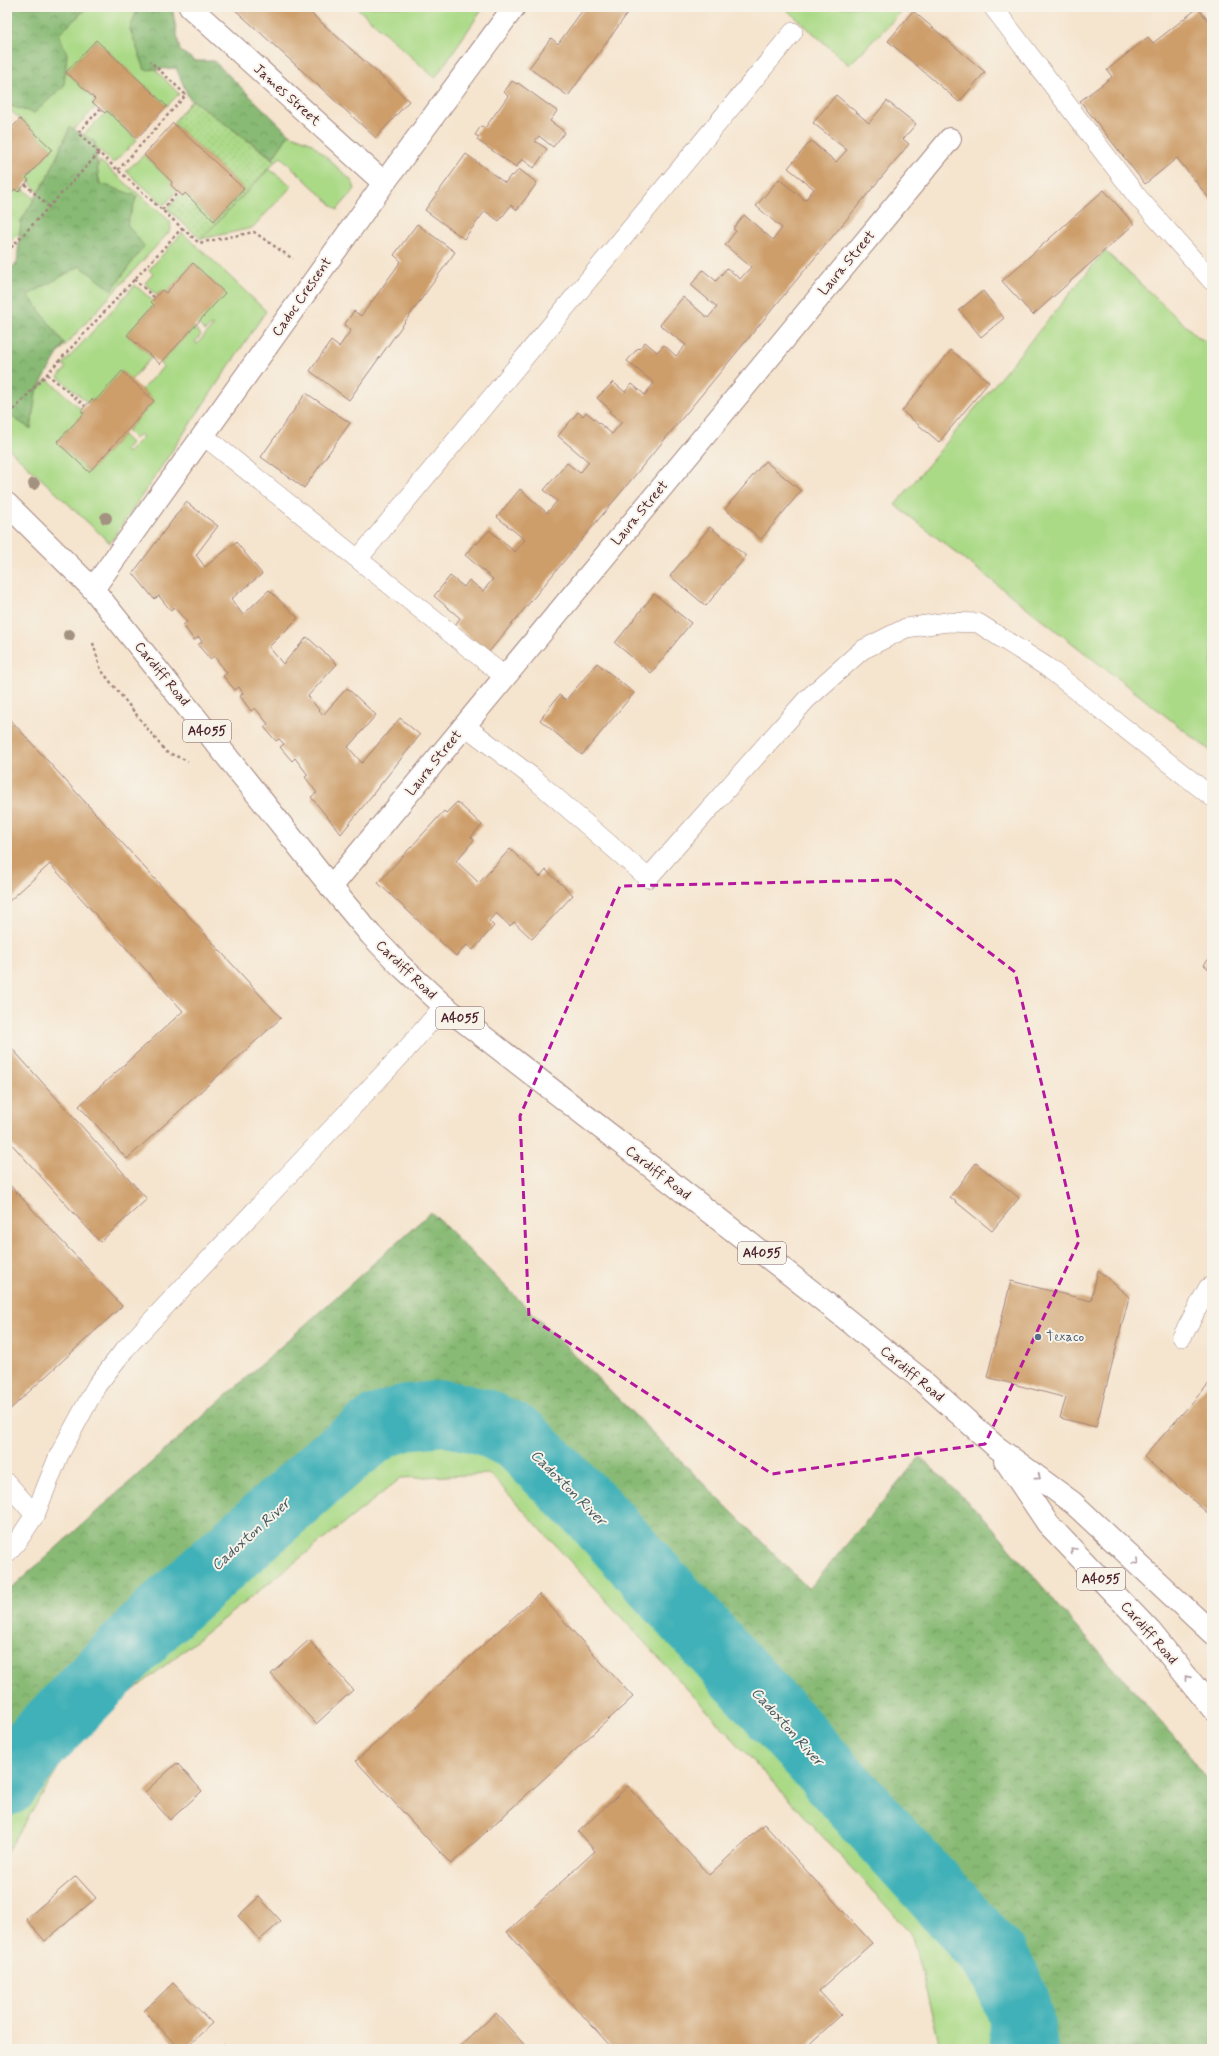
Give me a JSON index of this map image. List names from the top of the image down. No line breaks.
{"streets":{"main road":["James Street","Laura Street","Cadoc Crescent","Cardiff Road","A4055"]},"crossings":[["James Street","Cadoc Crescent"],["Laura Street","Cardiff Road"],["Cadoc Crescent","Cardiff Road"]],"water":["Cadoxton River"],"places":["Texaco"]}
